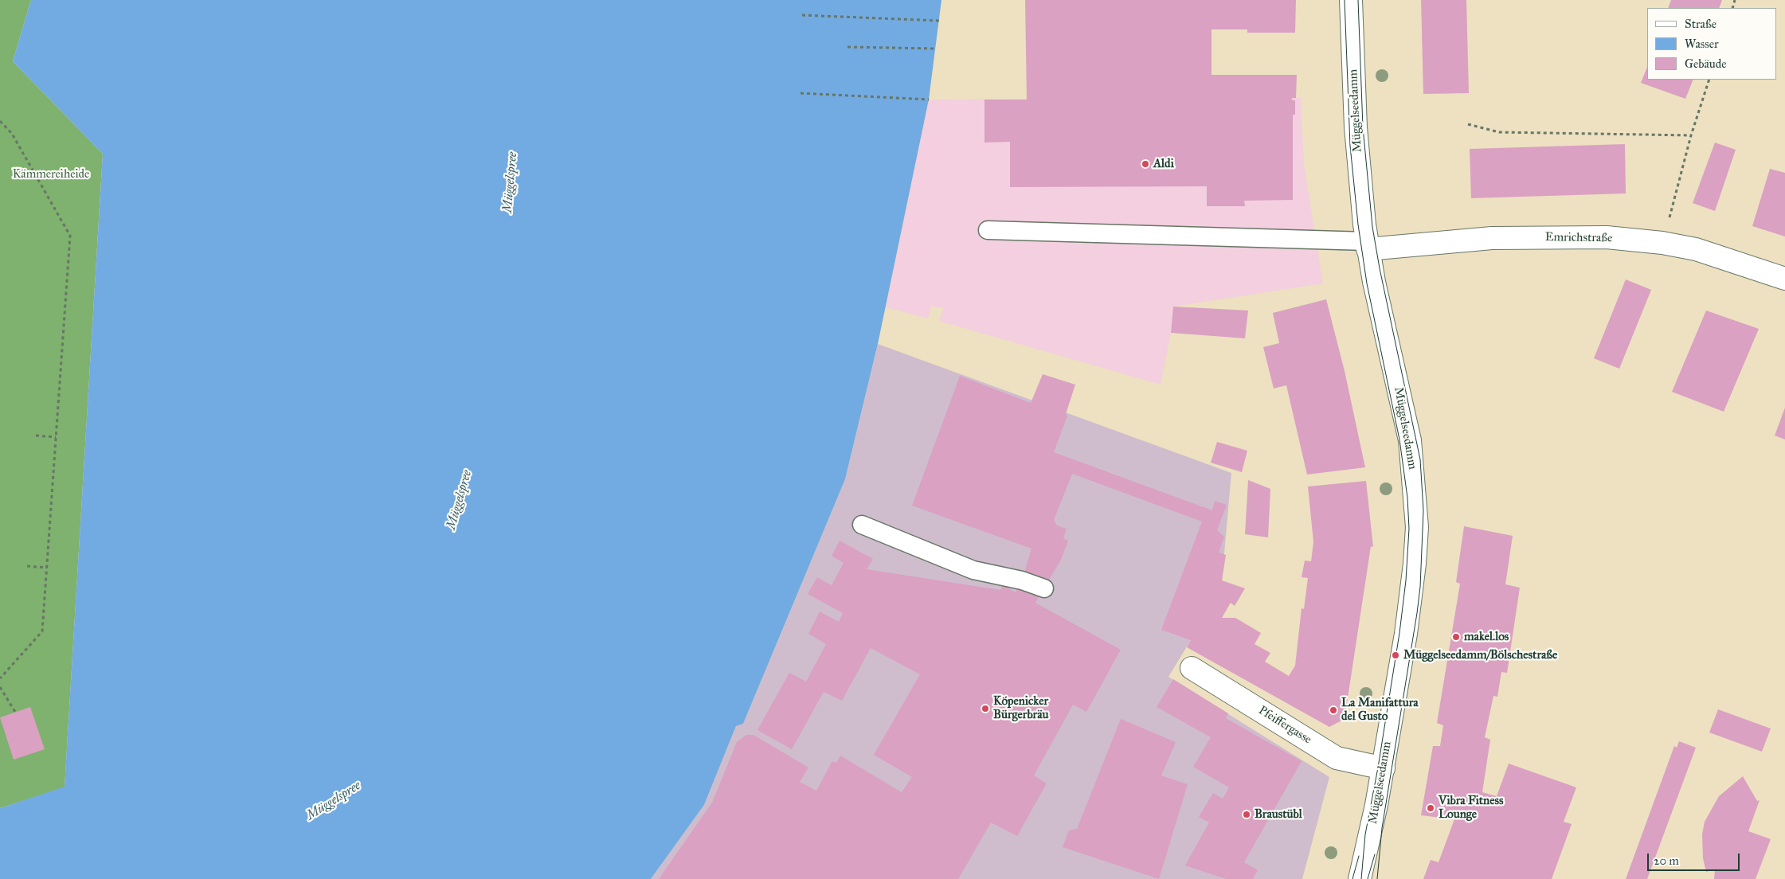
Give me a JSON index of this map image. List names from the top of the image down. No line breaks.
{"streets":{"main road":["Müggelseedamm","Emrichstraße","Pfeiffergasse"]},"crossings":[["Müggelseedamm","Emrichstraße"],["Müggelseedamm","Pfeiffergasse"]],"water":["Müggelspree"],"parks":["Kämmereiheide"],"places":["Aldi","makel.los","Müggelseedamm/Bölschestraße","Köpenicker Bürgerbräu","La Manifattura del Gusto","Vibra Fitness Lounge","Braustübl"],"legend":["Straße","Wasser","Gebäude"],"scale_bar":"20 m"}
